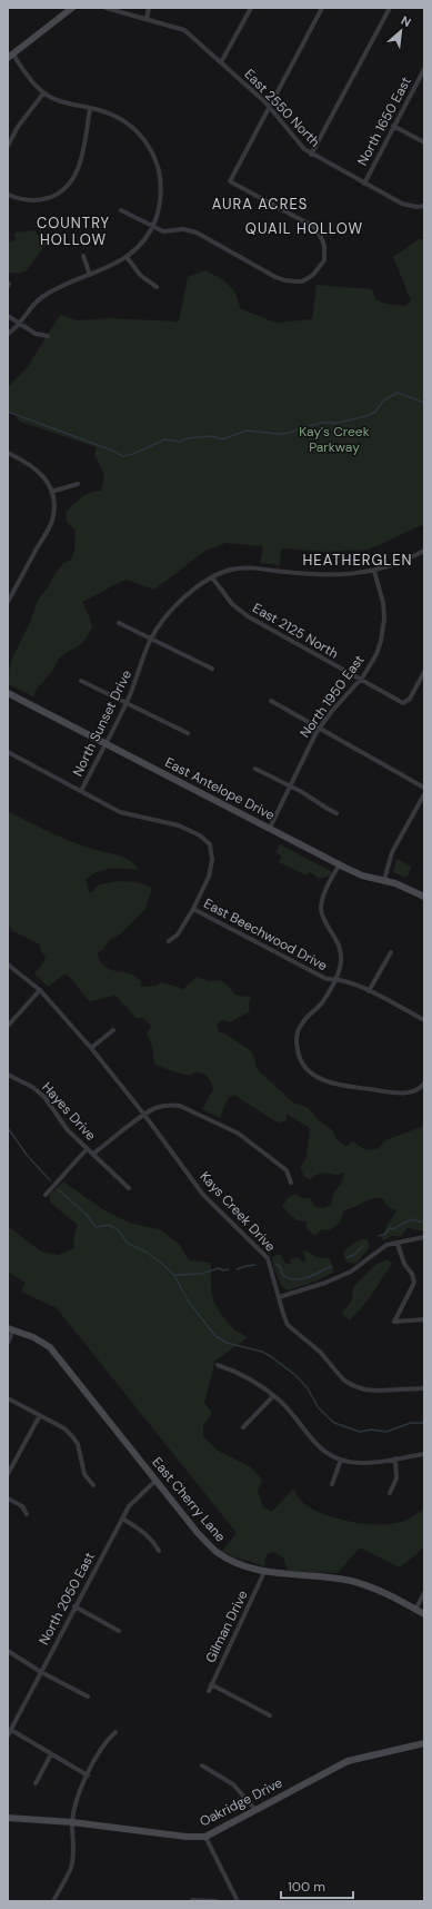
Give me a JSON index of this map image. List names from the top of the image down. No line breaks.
{"streets":{"street":["East 2550 North","North 1650 East","East 2125 North","North 1950 East","North Sunset Drive","East Antelope Drive","East Beechwood Drive","Hayes Drive","Kays Creek Drive","East Cherry Lane","North 2050 East","Gilman Drive","Oakridge Drive"]},"crossings":[["East 2550 North","North 1650 East"],["East 2125 North","North 1950 East"],["East 2125 North","North Sunset Drive"],["North 1950 East","North Sunset Drive"],["North 1950 East","East Antelope Drive"],["North Sunset Drive","East Antelope Drive"],["North Sunset Drive","East Beechwood Drive"],["East Cherry Lane","North 2050 East"],["East Cherry Lane","Gilman Drive"]],"districts":["AURA ACRES","COUNTRY HOLLOW","QUAIL HOLLOW","HEATHERGLEN"],"parks":["Kay's Creek Parkway"],"scale_bar":"100 m","north":"top right"}
